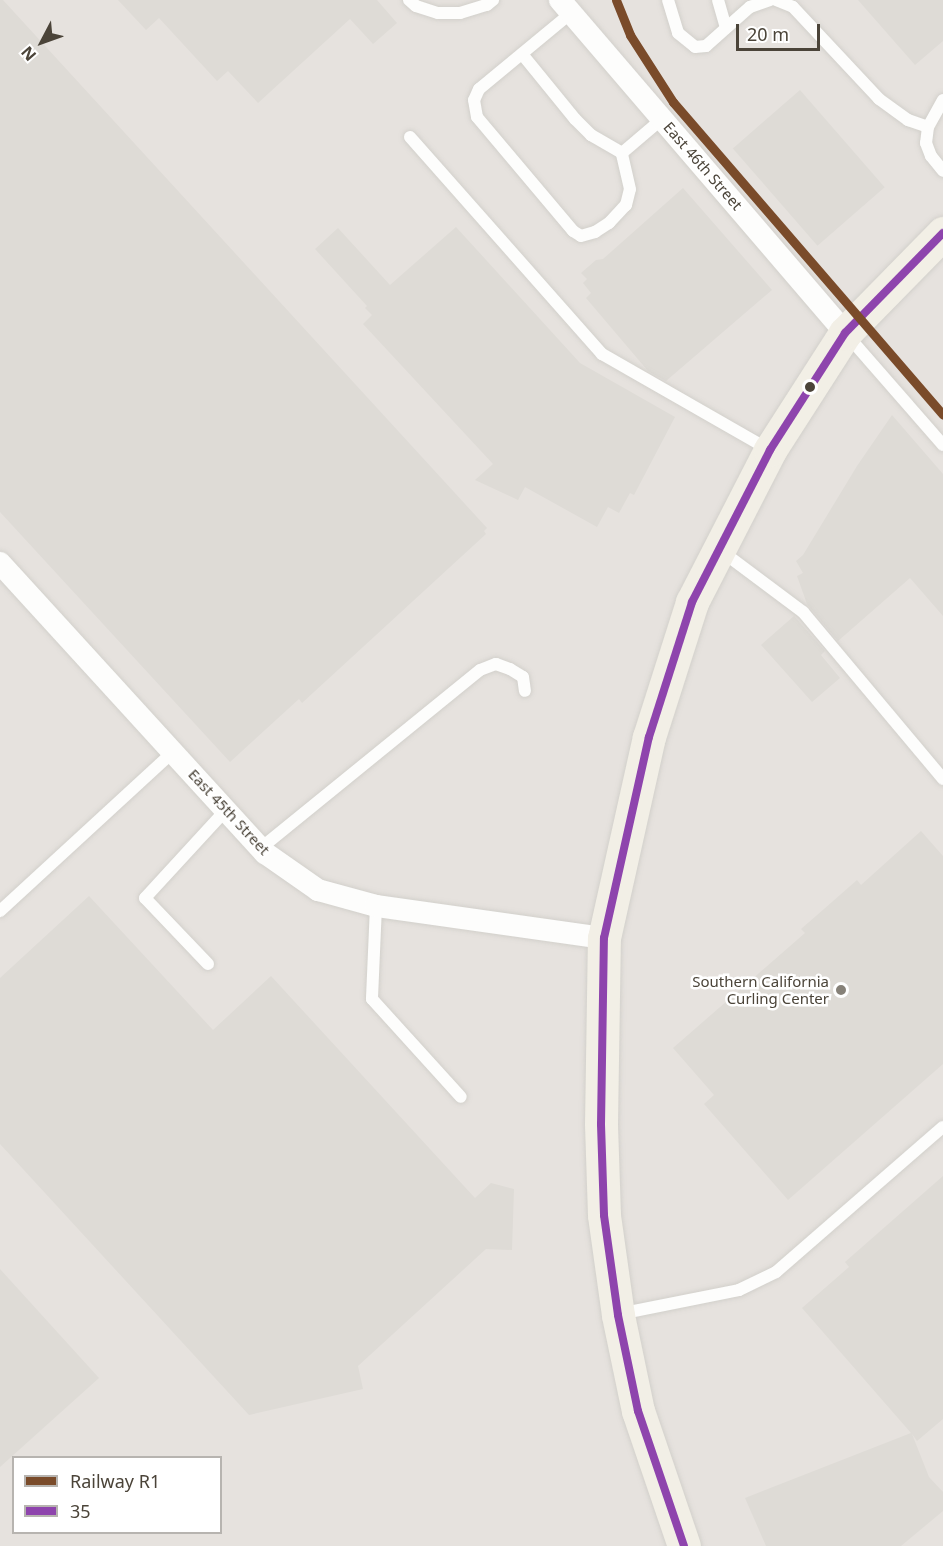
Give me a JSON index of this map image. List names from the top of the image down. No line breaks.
{"streets":{"street":["East 46th Street","East 45th Street"]},"places":["Southern California Curling Center"],"lines":["rail line R1","transit line 35"],"legend":["Railway R1","35"],"scale_bar":"20 m","north":"bottom left"}
